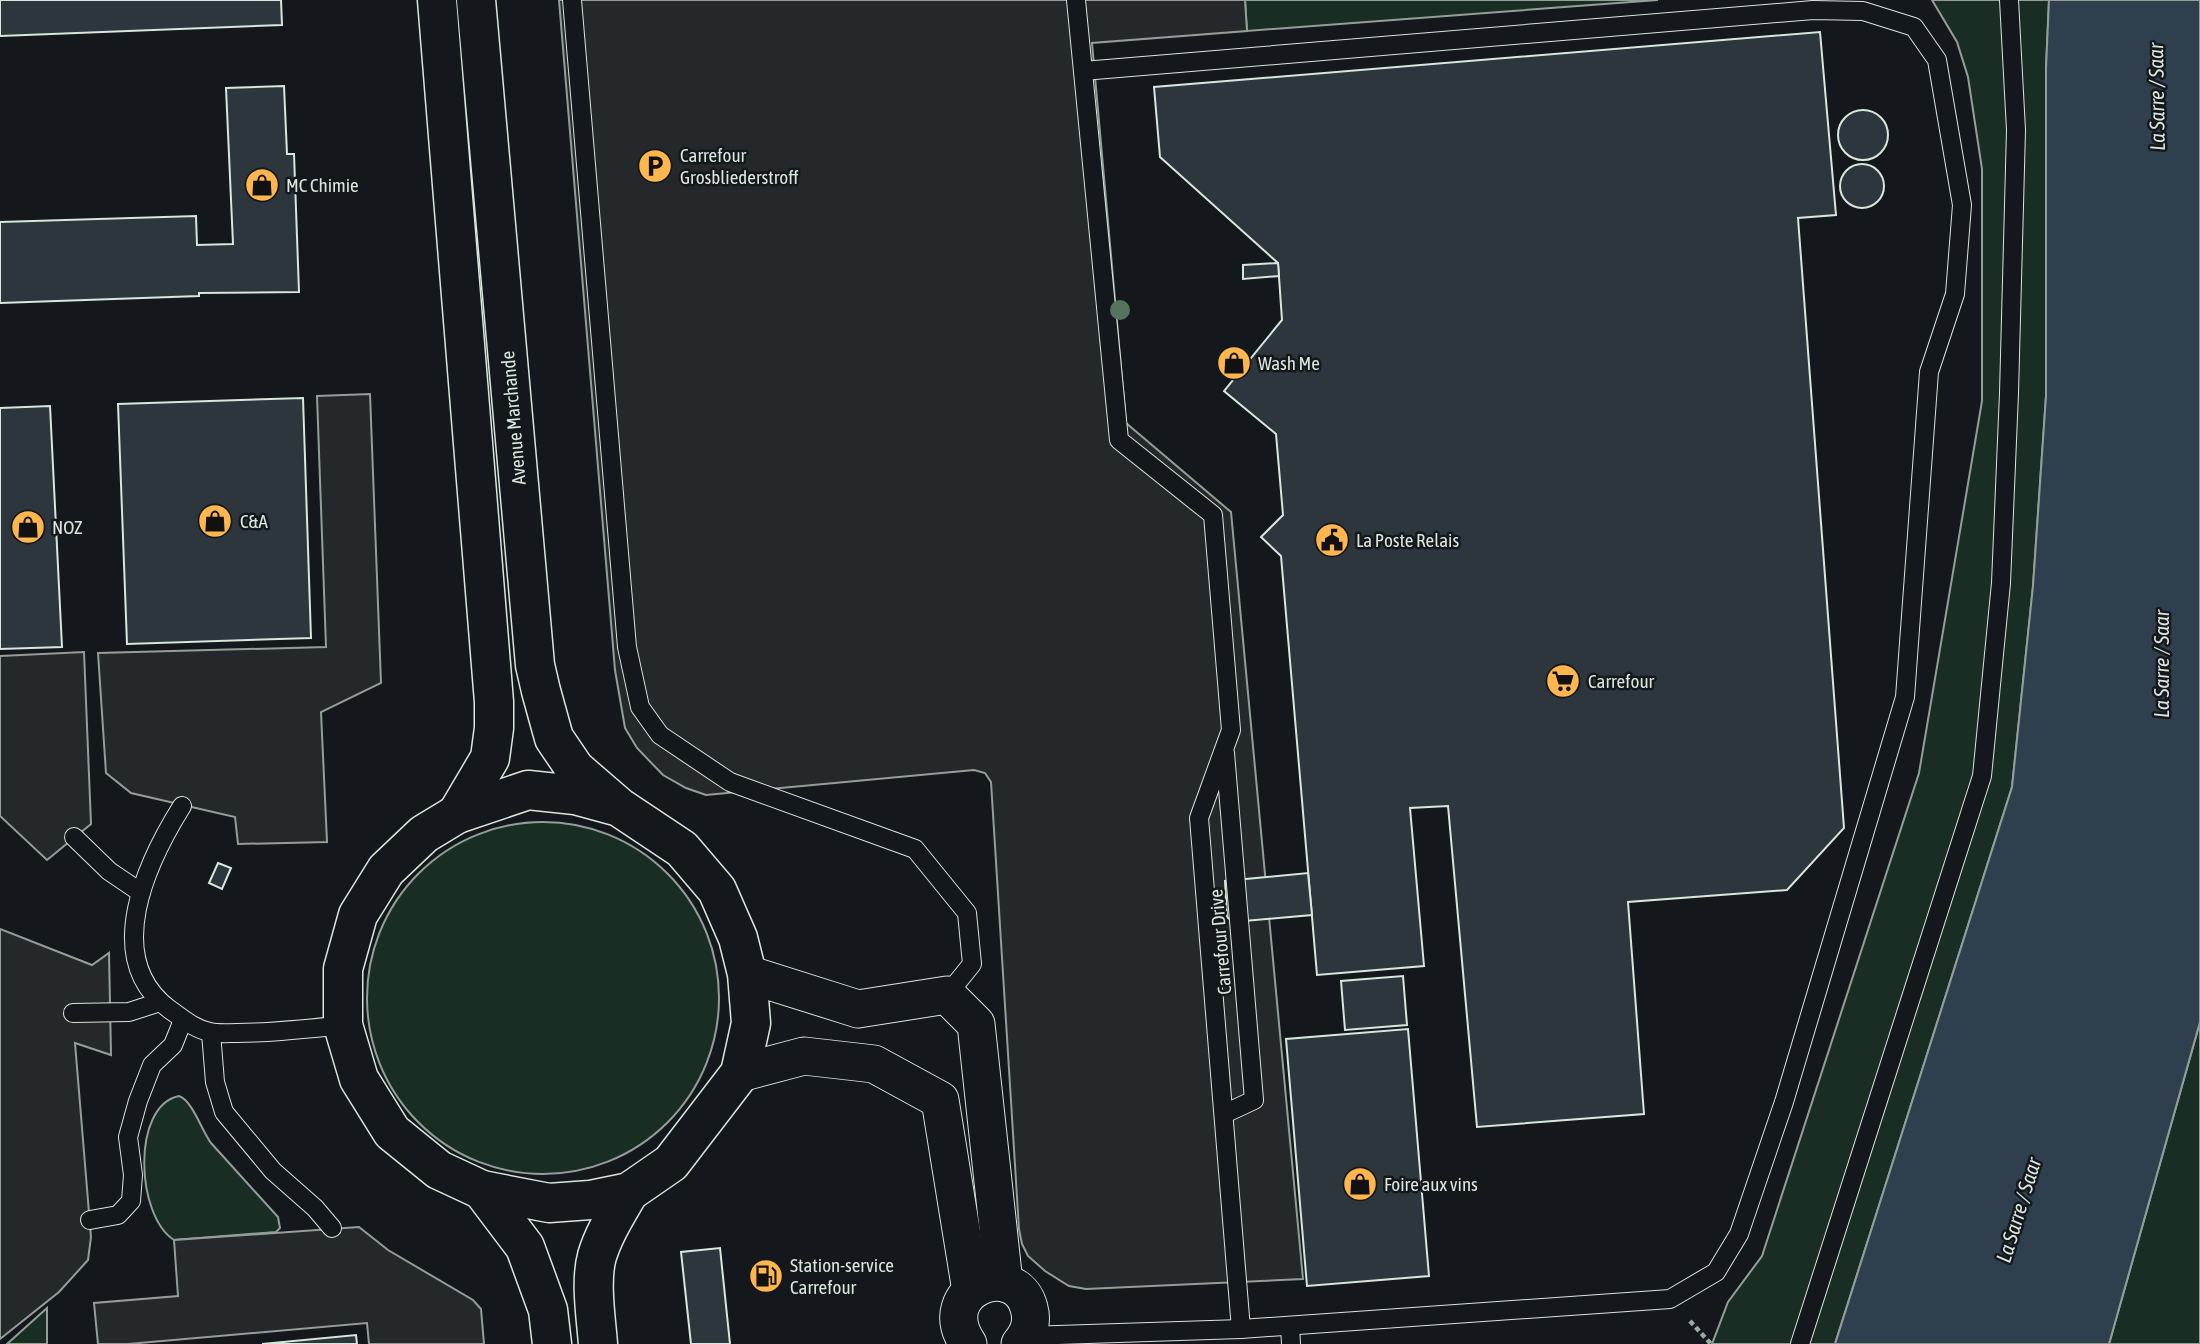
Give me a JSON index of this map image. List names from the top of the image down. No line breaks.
{"streets":{"main road":["Avenue Marchande"],"lane":["Carrefour Drive"]},"water":["La Sarre / Saar"],"places":{"parking":["Carrefour Grosbliederstroff"],"shop":["MC Chimie","Wash Me","C&A","NOZ","Foire aux vins"],"public building":["La Poste Relais"],"supermarket":["Carrefour"],"fuel station":["Station-service Carrefour"]}}
